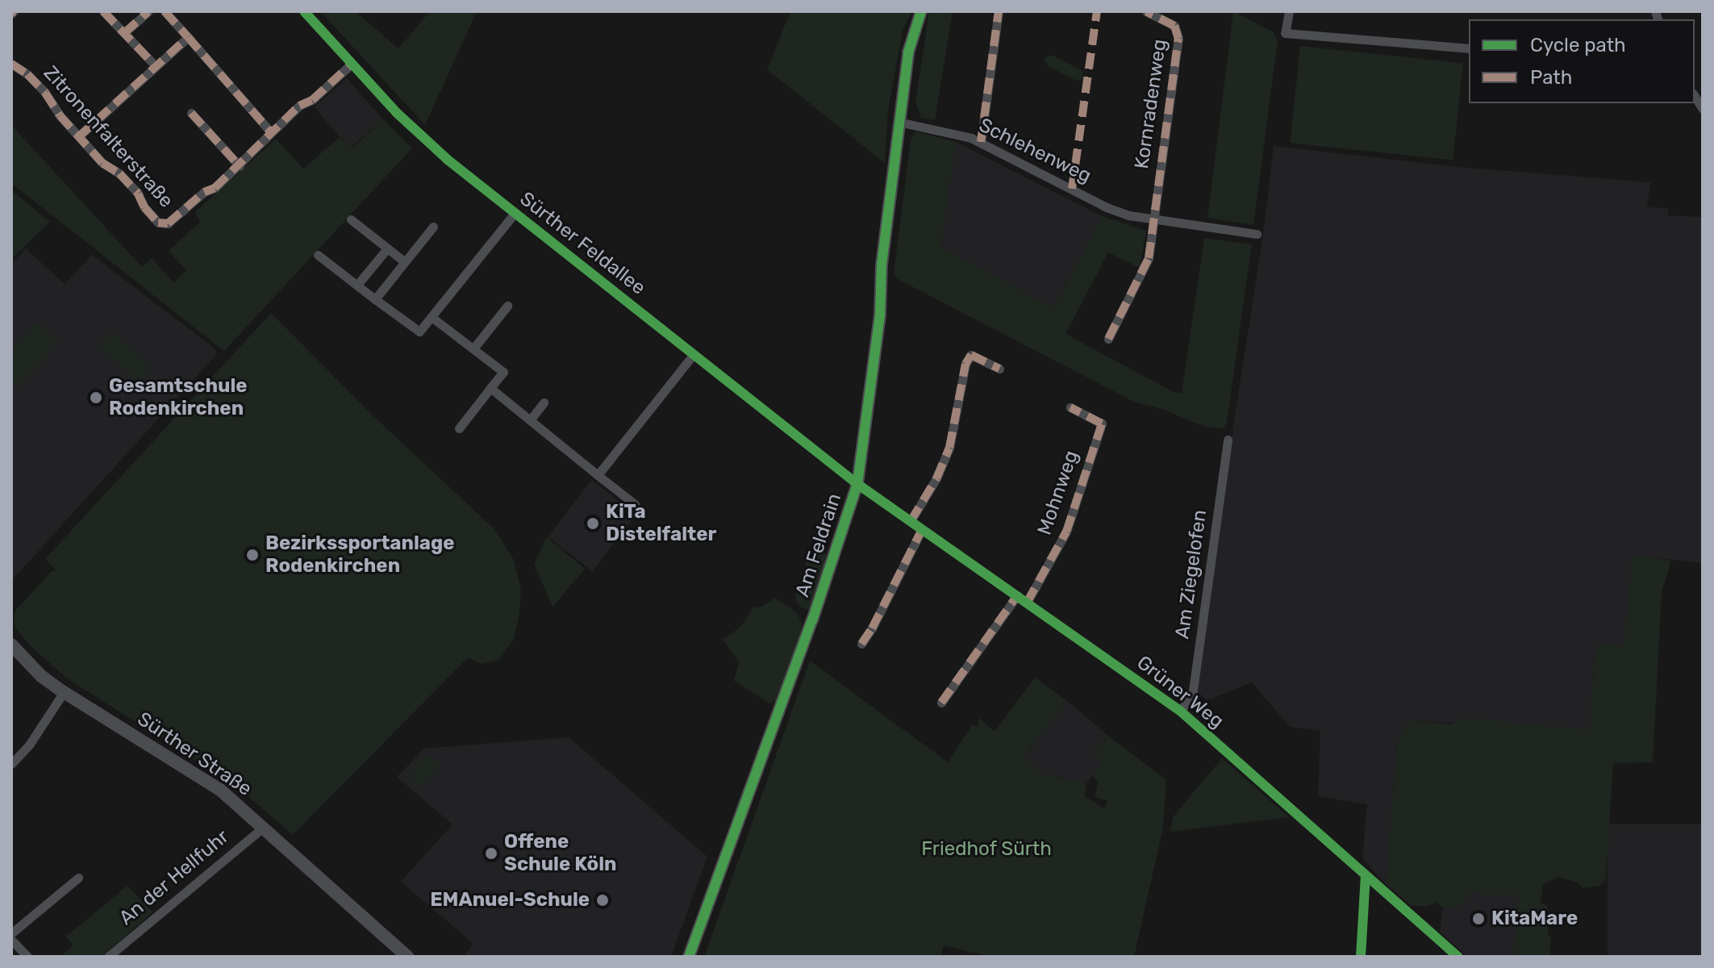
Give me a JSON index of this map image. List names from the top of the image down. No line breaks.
{"streets":{"street":["Kornradenweg","Zitronenfalterstraße","Schlehenweg","Sürther Feldallee","Mohnweg","Am Feldrain","Am Ziegelofen","Grüner Weg","Sürther Straße","An der Hellfuhr"]},"crossings":[["Kornradenweg","Schlehenweg"],["Zitronenfalterstraße","Sürther Feldallee"],["Schlehenweg","Am Feldrain"],["Sürther Feldallee","Am Feldrain"],["Sürther Feldallee","Grüner Weg"],["Mohnweg","Grüner Weg"],["Am Feldrain","Grüner Weg"],["Am Ziegelofen","Grüner Weg"],["Sürther Straße","An der Hellfuhr"]],"parks":["Friedhof Sürth"],"places":["Gesamtschule Rodenkirchen","KiTa Distelfalter","Bezirkssportanlage Rodenkirchen","Offene Schule Köln","EMAnuel-Schule","KitaMare"],"legend":["Cycle path","Path"]}
